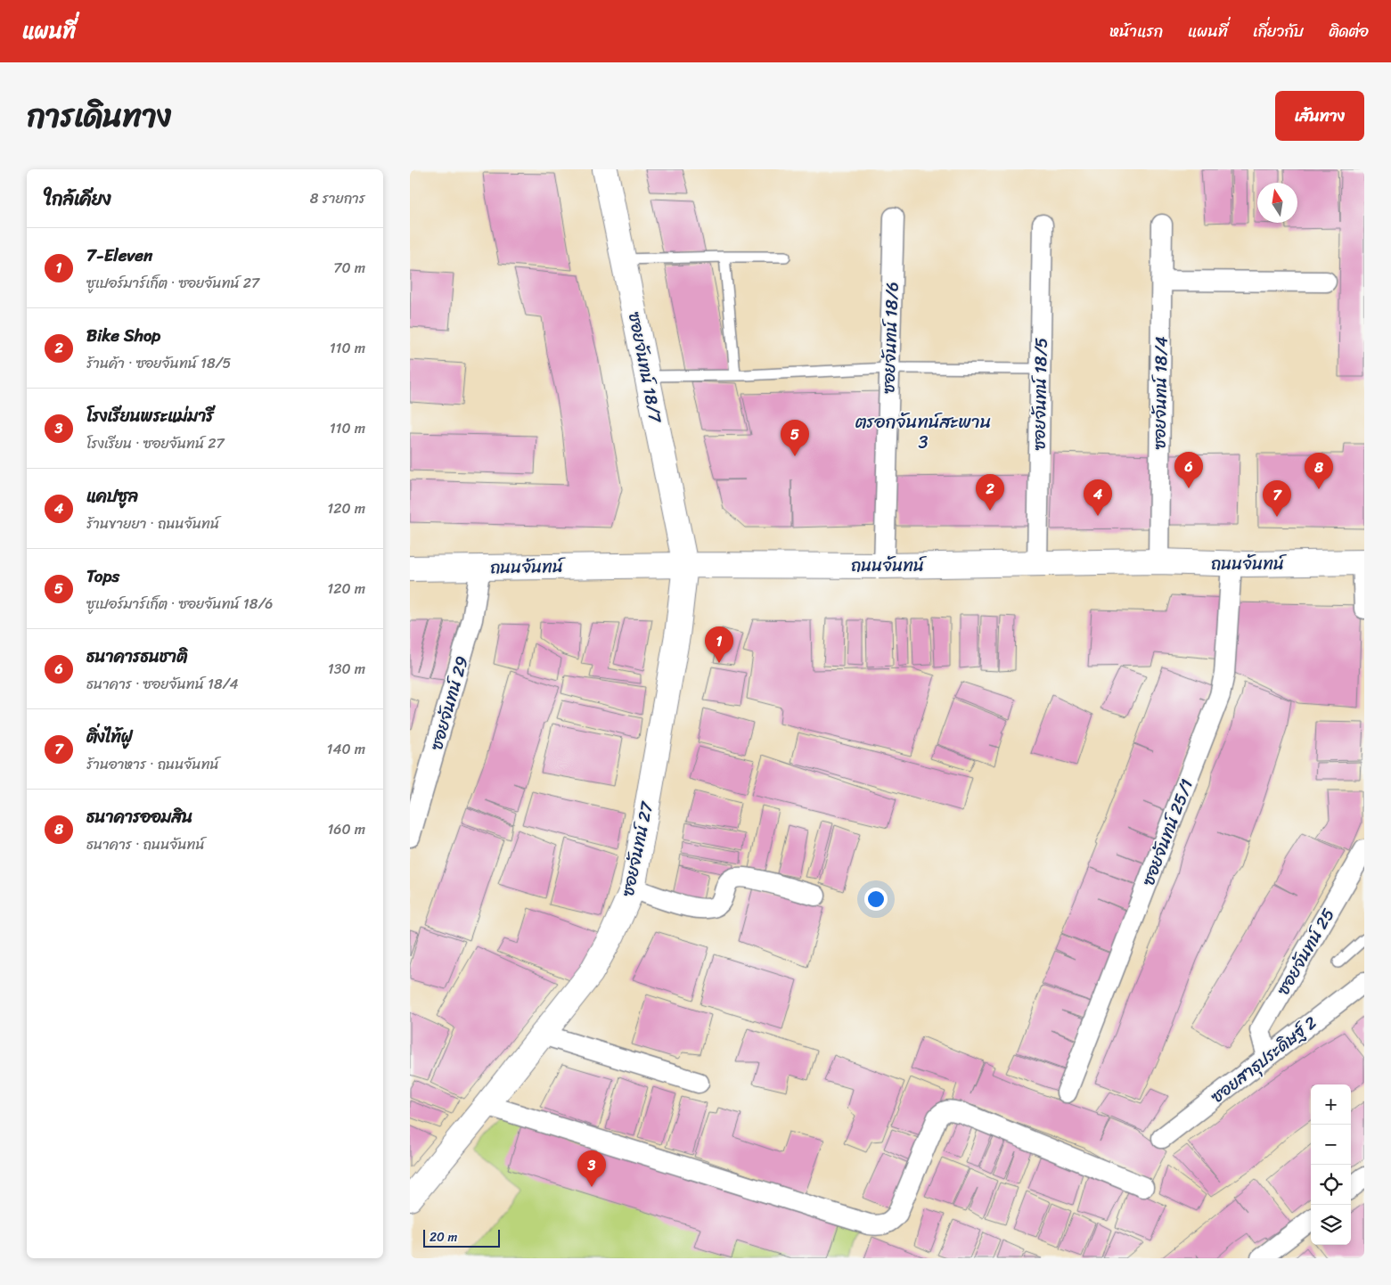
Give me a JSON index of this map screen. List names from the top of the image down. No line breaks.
{"streets":{"street":["ซอยจันทน์ 18/6","ซอยจันทน์ 18/7","ซอยจันทน์ 18/4","ซอยจันทน์ 18/5","ถนนจันทน์","ซอยจันทน์ 29","ซอยจันทน์ 25/1","ซอยจันทน์ 27","ซอยจันทน์ 25","ซอยสาธุประดิษฐ์ 2"]},"crossings":[["ซอยจันทน์ 18/6","ถนนจันทน์"],["ซอยจันทน์ 18/7","ถนนจันทน์"],["ซอยจันทน์ 18/7","ซอยจันทน์ 27"],["ซอยจันทน์ 18/4","ถนนจันทน์"],["ซอยจันทน์ 18/5","ถนนจันทน์"],["ถนนจันทน์","ซอยจันทน์ 29"],["ถนนจันทน์","ซอยจันทน์ 25/1"],["ถนนจันทน์","ซอยจันทน์ 27"],["ซอยจันทน์ 25","ซอยสาธุประดิษฐ์ 2"]],"districts":["ตรอกจันทน์สะพาน 3"],"scale_bar":"20 m","north":"top","page":{"header":"แผนที่","nav":["หน้าแรก","แผนที่","เกี่ยวกับ","ติดต่อ"],"title":"การเดินทาง","buttons":"เส้นทาง","heading":["ใกล้เคียง","8 รายการ"],"list":[{"mark":"1","name":"7-Eleven","note":"ซูเปอร์มาร์เก็ต · ซอยจันทน์ 27","value":"70 m"},{"mark":"2","name":"Bike Shop","note":"ร้านค้า · ซอยจันทน์ 18/5","value":"110 m"},{"mark":"3","name":"โรงเรียนพระแม่มารี","note":"โรงเรียน · ซอยจันทน์ 27","value":"110 m"},{"mark":"4","name":"แคปซูล","note":"ร้านขายยา · ถนนจันทน์","value":"120 m"},{"mark":"5","name":"Tops","note":"ซูเปอร์มาร์เก็ต · ซอยจันทน์ 18/6","value":"120 m"},{"mark":"6","name":"ธนาคารธนชาติ","note":"ธนาคาร · ซอยจันทน์ 18/4","value":"130 m"},{"mark":"7","name":"ติ่งไท้ฝู","note":"ร้านอาหาร · ถนนจันทน์","value":"140 m"},{"mark":"8","name":"ธนาคารออมสิน","note":"ธนาคาร · ถนนจันทน์","value":"160 m"}],"pins":["5","6","8","2","4","7","1","3"],"map_buttons":["+","−"],"scale":"20 m"}}
